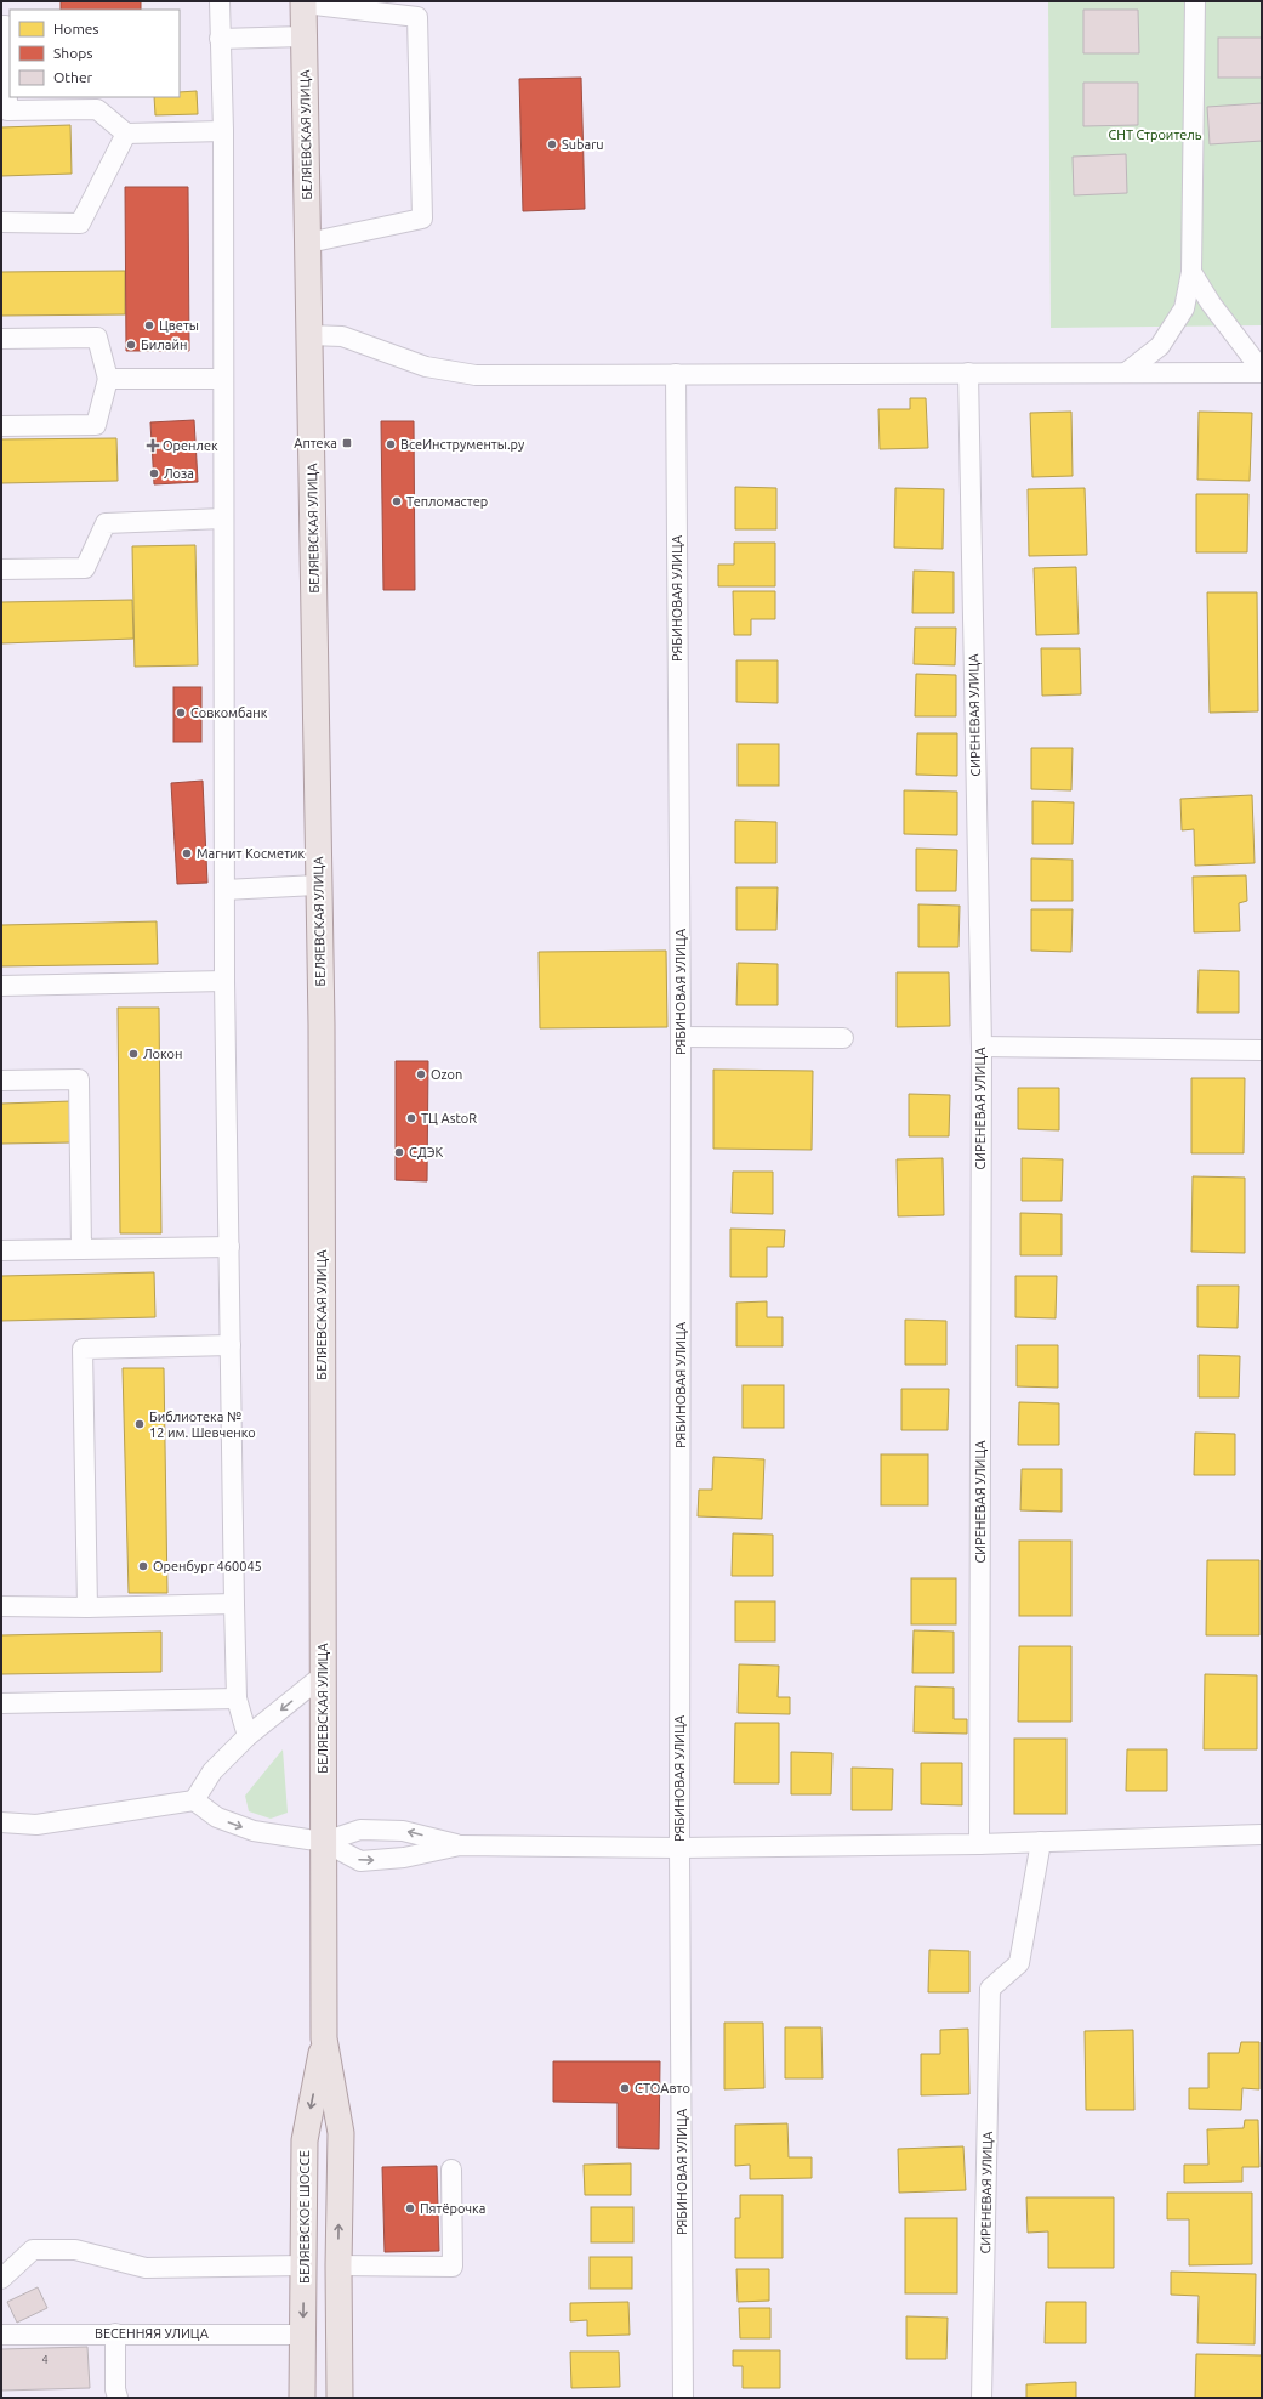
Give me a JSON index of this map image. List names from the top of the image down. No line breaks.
{"streets":{"main road":["БЕЛЯЕВСКАЯ УЛИЦА","БЕЛЯЕВСКОЕ ШОССЕ"],"street":["РЯБИНОВАЯ УЛИЦА","СИРЕНЕВАЯ УЛИЦА","ВЕСЕННЯЯ УЛИЦА"]},"crossings":[["БЕЛЯЕВСКАЯ УЛИЦА","БЕЛЯЕВСКОЕ ШОССЕ"],["БЕЛЯЕВСКОЕ ШОССЕ","ВЕСЕННЯЯ УЛИЦА"]],"parks":["СНТ Строитель"],"places":{"other":["Subaru","Цветы","Билайн","ВсеИнструменты.ру","Лоза","Тепломастер","Совкомбанк","Магнит Косметик","Локон","Ozon","ТЦ AstoR","СДЭК","Библиотека № 12 им. Шевченко","Оренбург 460045","СТОАвто","Пятёрочка"],"transit":["Аптека"],"health":["Оренлек"]},"house_numbers":["4"],"legend":["Homes","Shops","Other"]}
